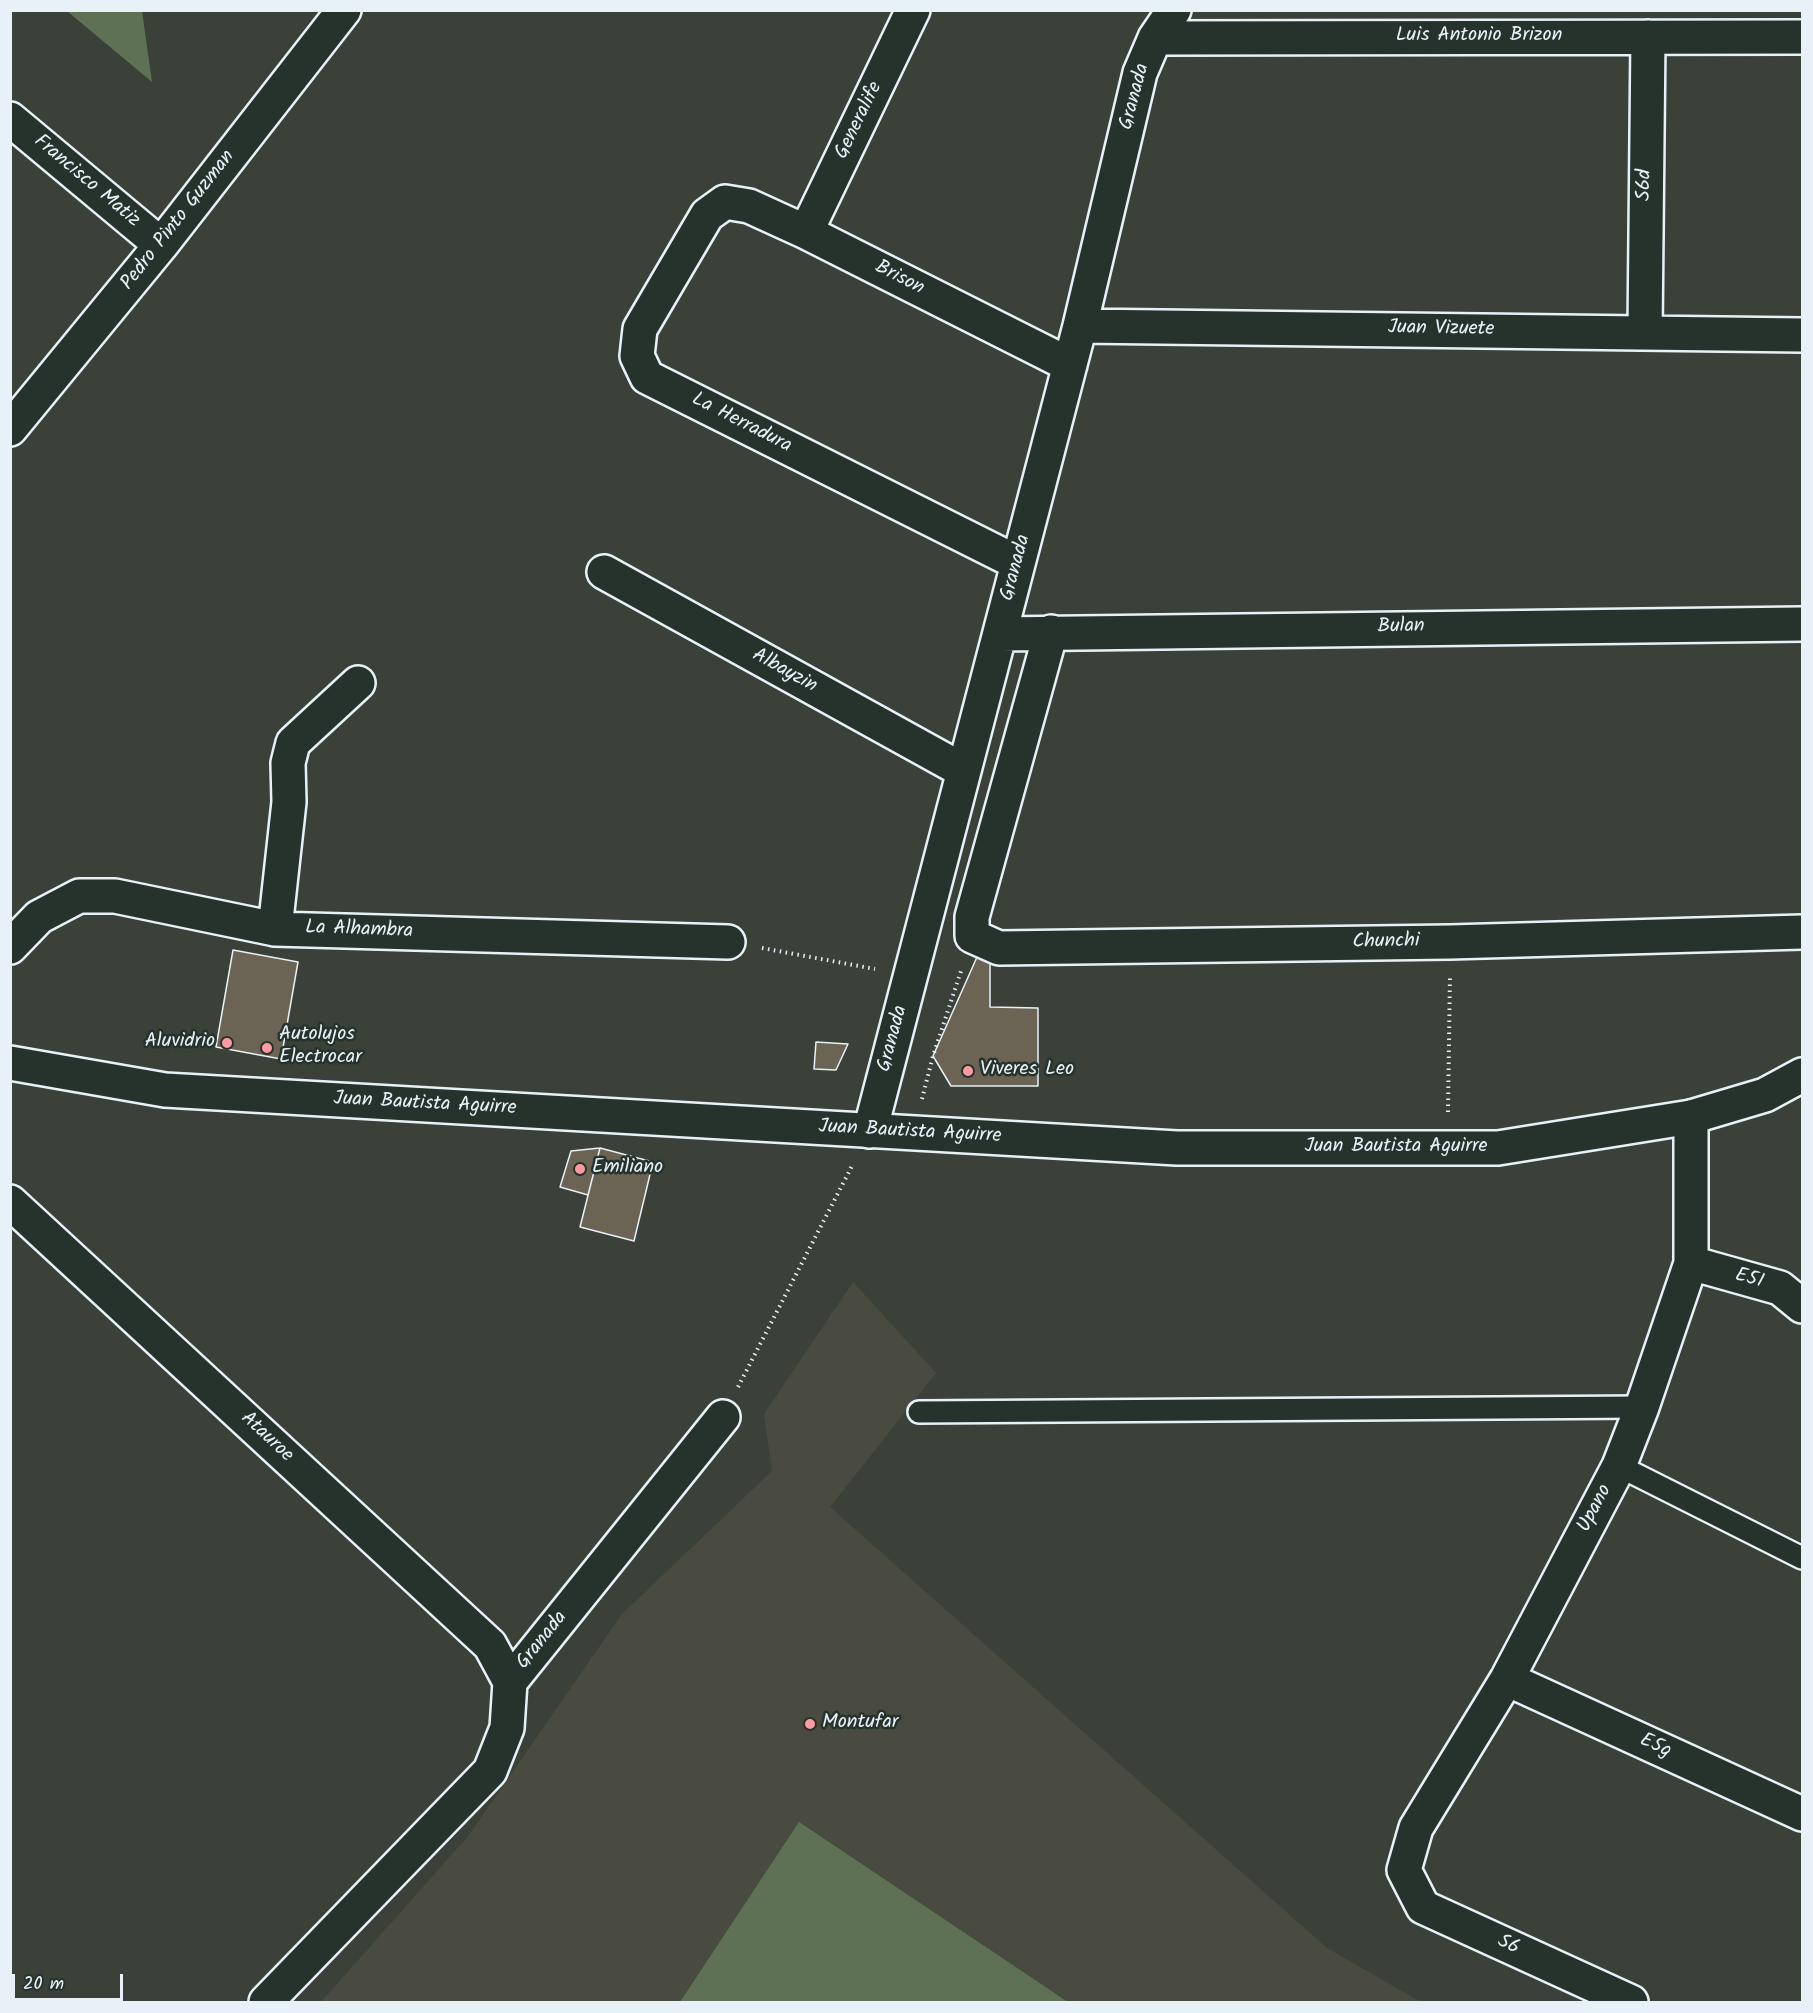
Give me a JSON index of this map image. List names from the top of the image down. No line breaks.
{"streets":{"street":["Luis Antonio Brizon","Granada","Generalife","Francisco Matiz","S6d","Pedro Pinto Guzman","Brison","Juan Vizuete","La Herradura","Bulan","Albayzin","La Alhambra","Chunchi","Juan Bautista Aguirre","E5I","Atauroe","Upano","E5g","S6"]},"crossings":[["Luis Antonio Brizon","Granada"],["Luis Antonio Brizon","S6d"],["Granada","Brison"],["Granada","Juan Vizuete"],["Granada","La Herradura"],["Granada","Bulan"],["Granada","Albayzin"],["Granada","Juan Bautista Aguirre"],["Granada","Atauroe"],["Generalife","Brison"],["Francisco Matiz","Pedro Pinto Guzman"],["S6d","Juan Vizuete"],["Brison","La Herradura"],["Juan Bautista Aguirre","Upano"],["E5I","Upano"],["Upano","E5g"],["Upano","S6"]],"places":["Aluvidrio","Autolujos Electrocar","Viveres Leo","Emiliano","Montufar"],"scale_bar":"20 m"}
